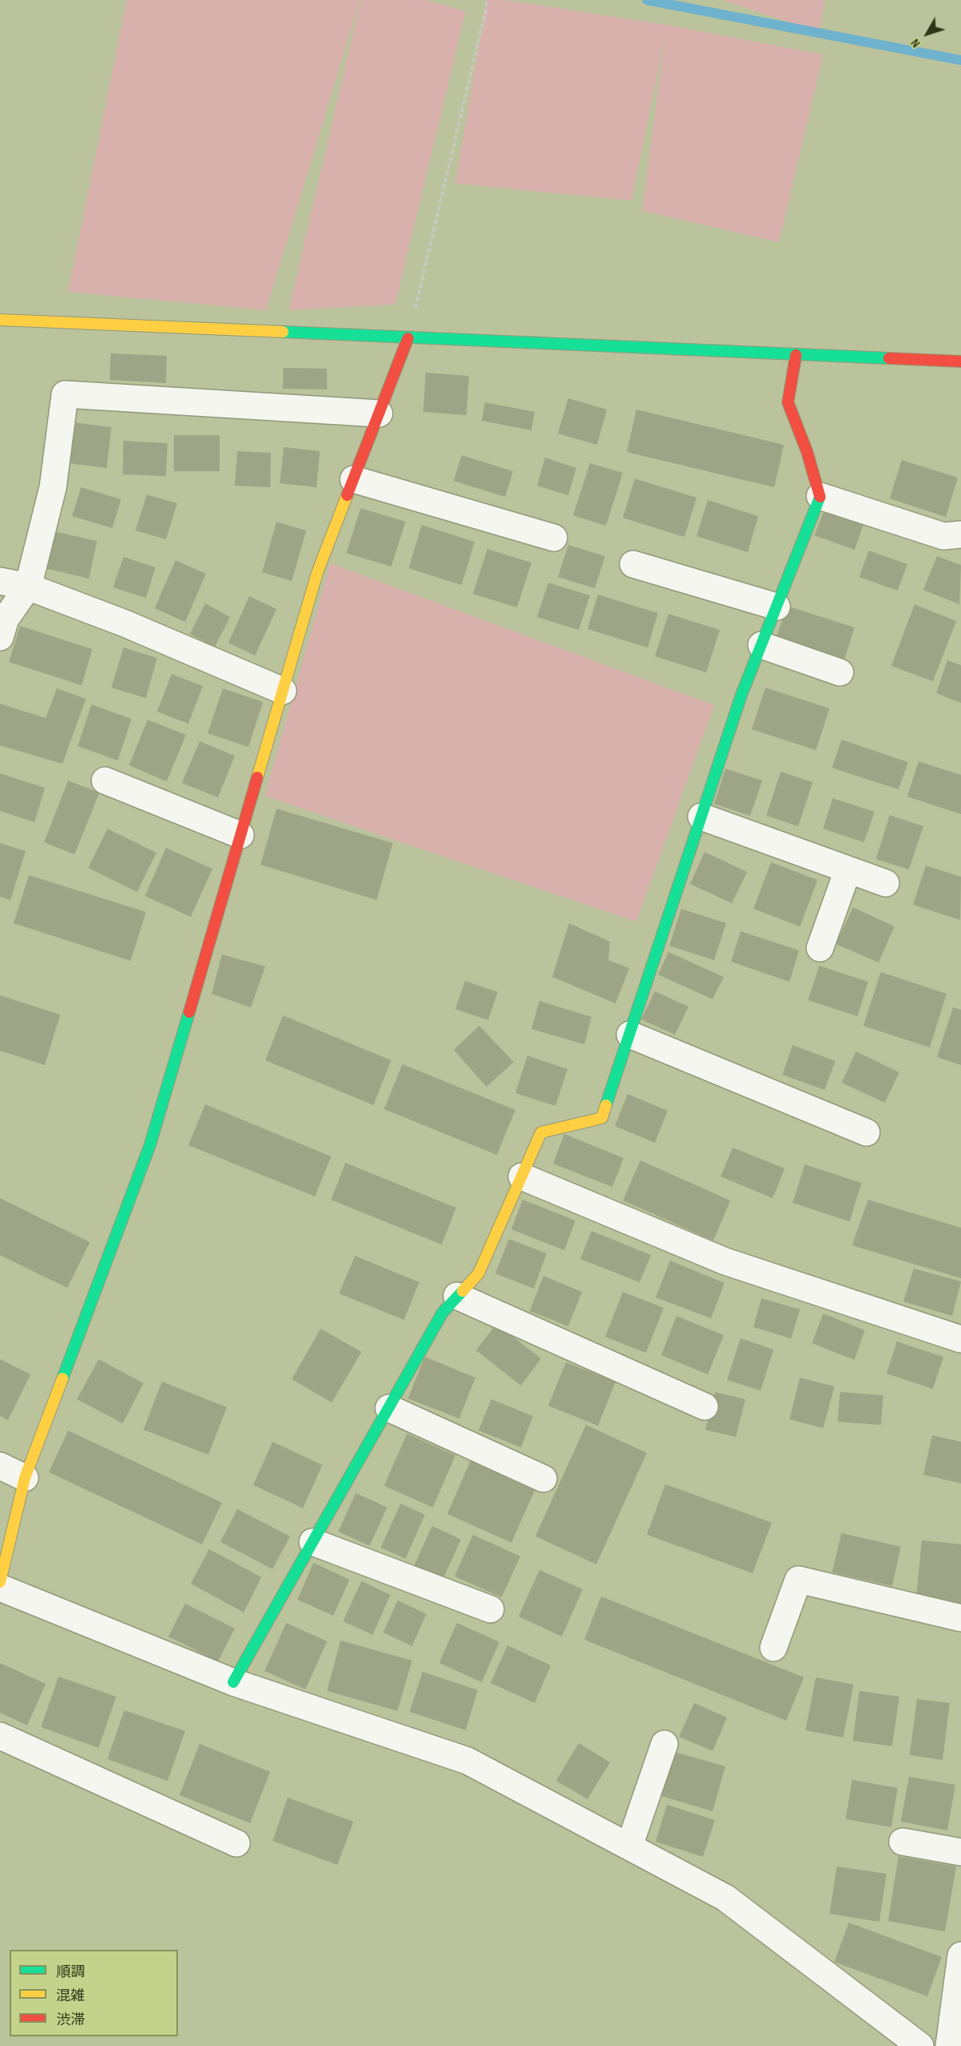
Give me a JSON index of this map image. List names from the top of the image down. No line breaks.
{"legend":["順調","混雑","渋滞"],"north":"bottom left"}
